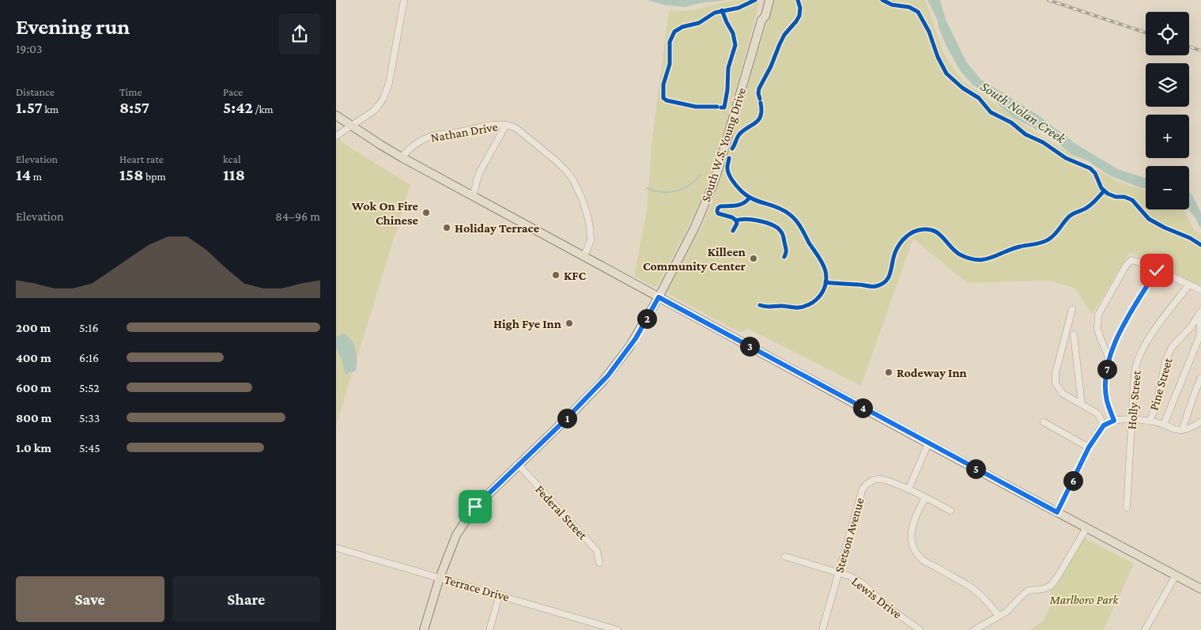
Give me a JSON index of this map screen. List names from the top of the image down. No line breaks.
{"streets":{"main road":["South W.S. Young Drive"],"street":["Nathan Drive","Pine Street","Holly Street","Federal Street","Stetson Avenue","Terrace Drive","Lewis Drive"]},"crossings":[["South W.S. Young Drive","Federal Street"],["South W.S. Young Drive","Terrace Drive"],["Stetson Avenue","Lewis Drive"]],"water":["South Nolan Creek"],"parks":["Marlboro Park"],"places":["Wok On Fire Chinese","Holiday Terrace","Killeen Community Center","KFC","High Fye Inn","Rodeway Inn"],"page":{"heading":["Evening run","19:03"],"map_buttons":["+","−"],"stats":[["Distance","1.57 km"],["Time","8:57"],["Pace","5:42 /km"],["Elevation","14 m"],["Heart rate","158 bpm"],["kcal","118"]],"chart":["Elevation","84–96 m"],"pins":["2","3","7","4","1","5","6"],"list":[{"name":"200 m","note":"5:16"},{"name":"400 m","note":"6:16"},{"name":"600 m","note":"5:52"},{"name":"800 m","note":"5:33"},{"name":"1.0 km","note":"5:45"}],"buttons":["Save","Share"]}}
